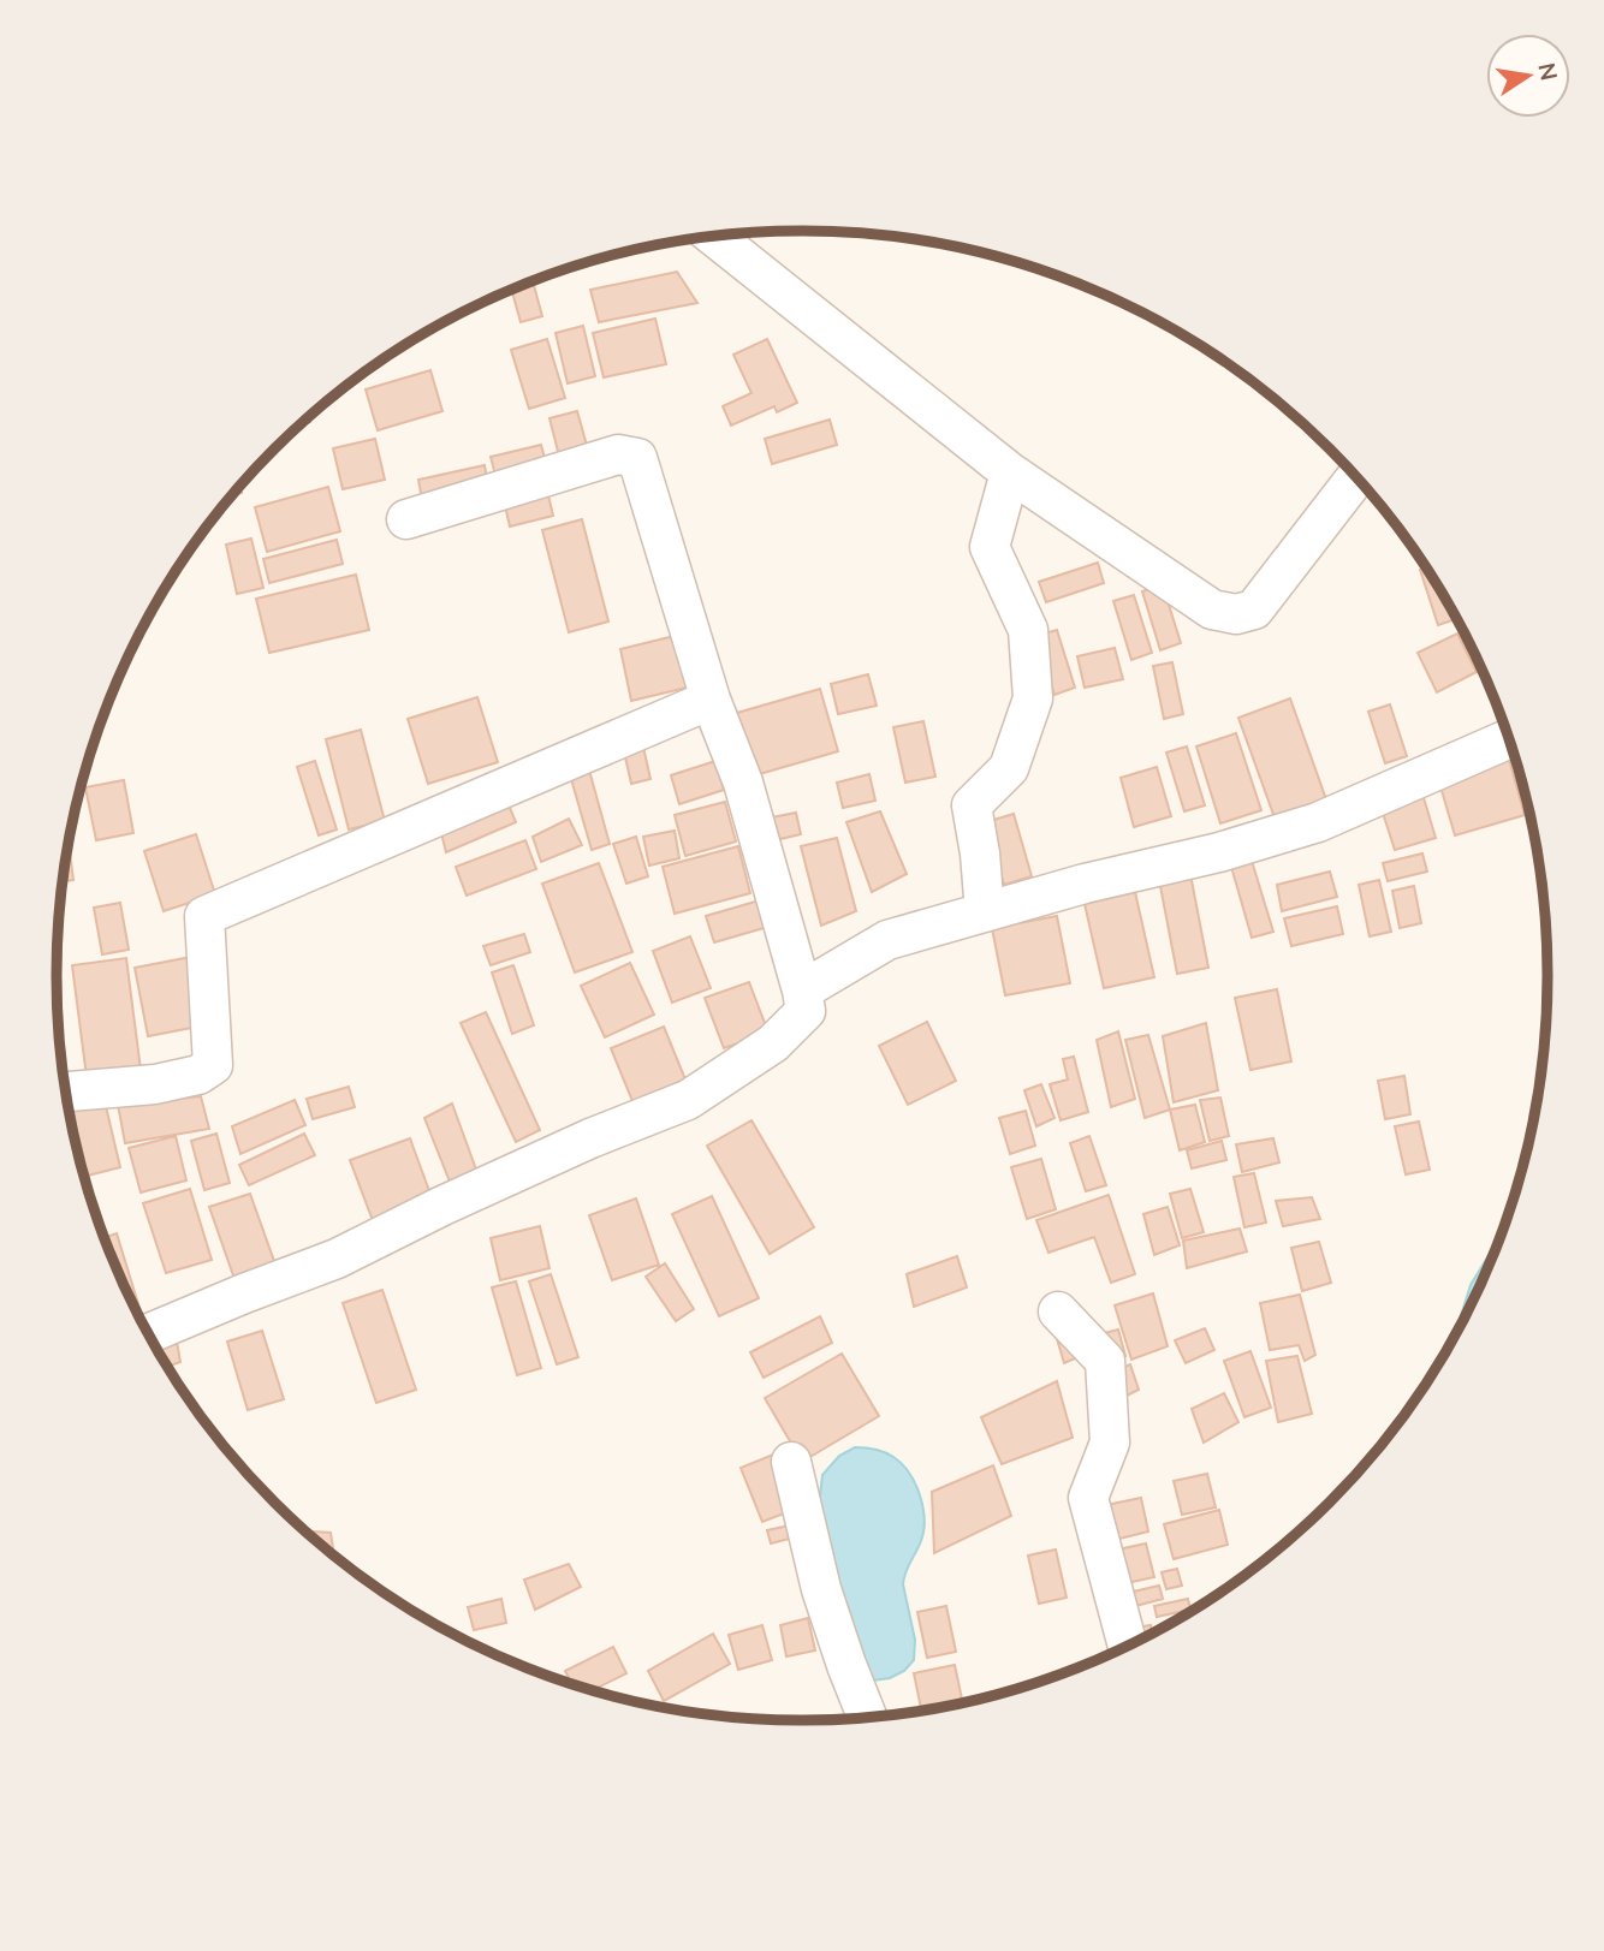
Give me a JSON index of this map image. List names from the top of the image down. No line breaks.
{"north":"right"}
